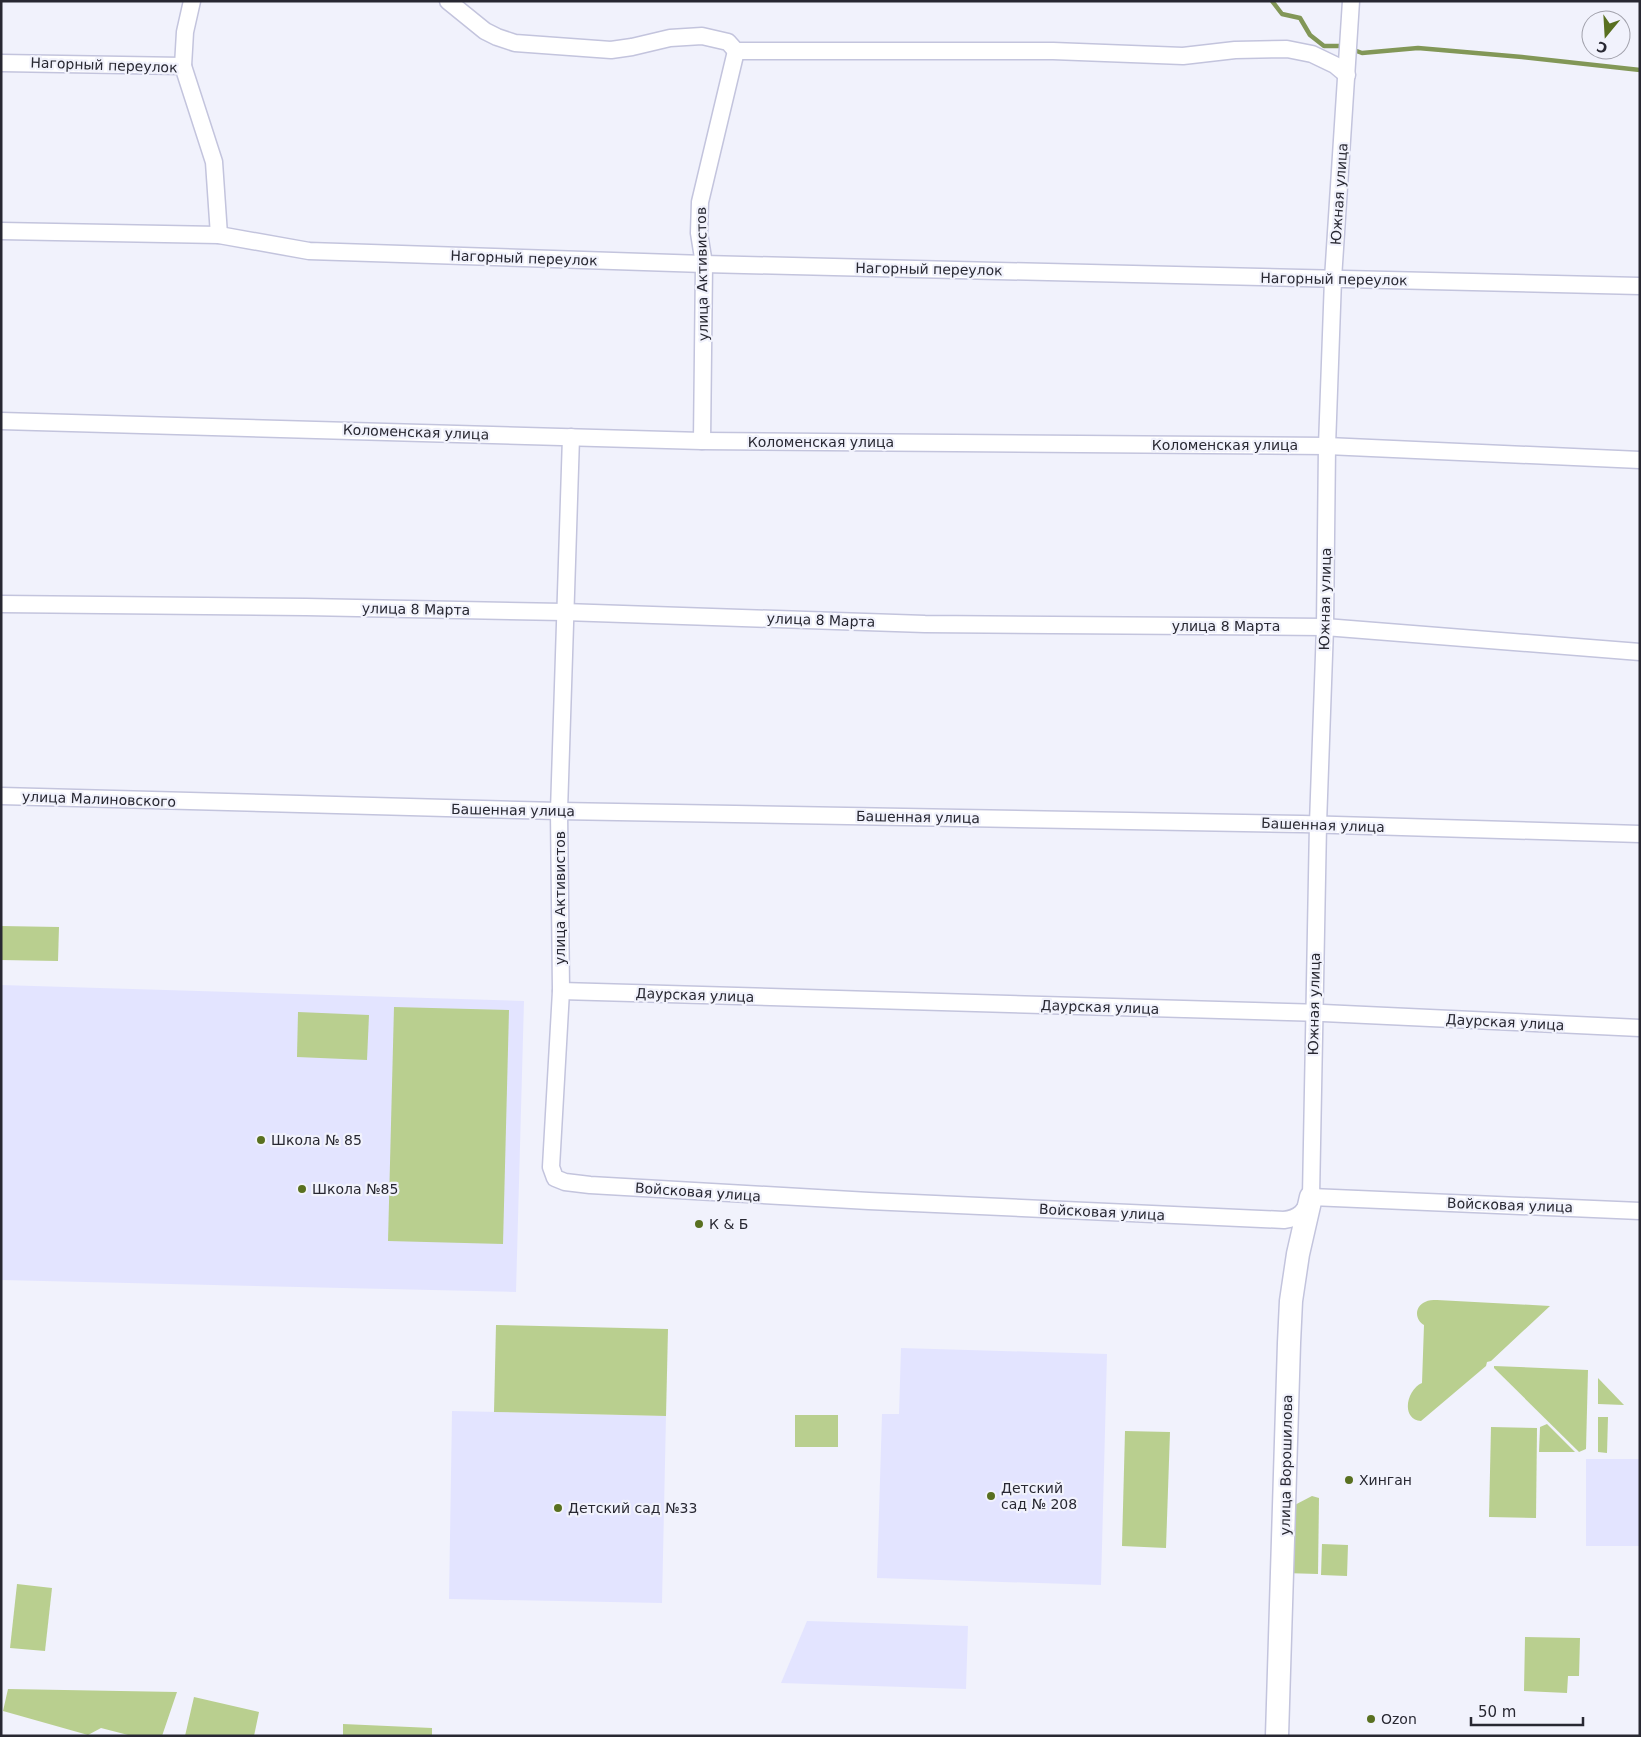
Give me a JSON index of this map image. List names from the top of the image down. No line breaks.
{"streets":{"main road":["улица Ворошилова"],"street":["Нагорный переулок","Южная улица","улица Активистов","Коломенская улица","улица 8 Марта","улица Малиновского","Башенная улица","Даурская улица","Войсковая улица"]},"crossings":[["Нагорный переулок","Южная улица"],["Нагорный переулок","улица Активистов"],["Южная улица","Коломенская улица"],["Южная улица","улица 8 Марта"],["Южная улица","Башенная улица"],["Южная улица","Даурская улица"],["Южная улица","Войсковая улица"],["Южная улица","улица Ворошилова"],["улица Активистов","Коломенская улица"],["улица Активистов","улица 8 Марта"],["улица Активистов","Башенная улица"],["улица Активистов","Даурская улица"],["улица Активистов","Войсковая улица"],["улица Малиновского","Башенная улица"],["Войсковая улица","улица Ворошилова"]],"places":["Школа № 85","Школа №85","К & Б","Хинган","Детский сад № 208","Детский сад №33","Ozon"],"scale_bar":"50 m","north":"bottom"}
